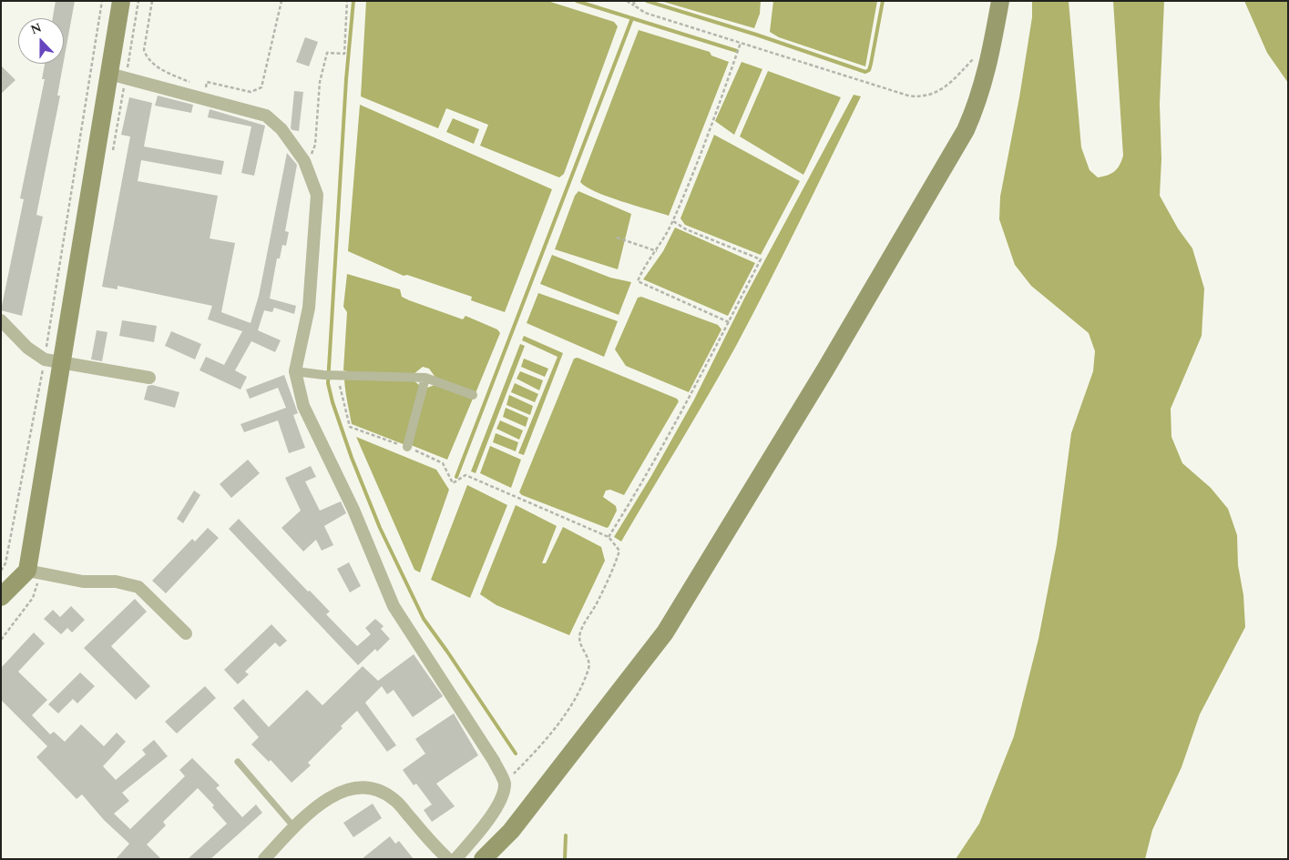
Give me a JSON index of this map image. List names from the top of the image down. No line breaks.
{"north":"top"}
